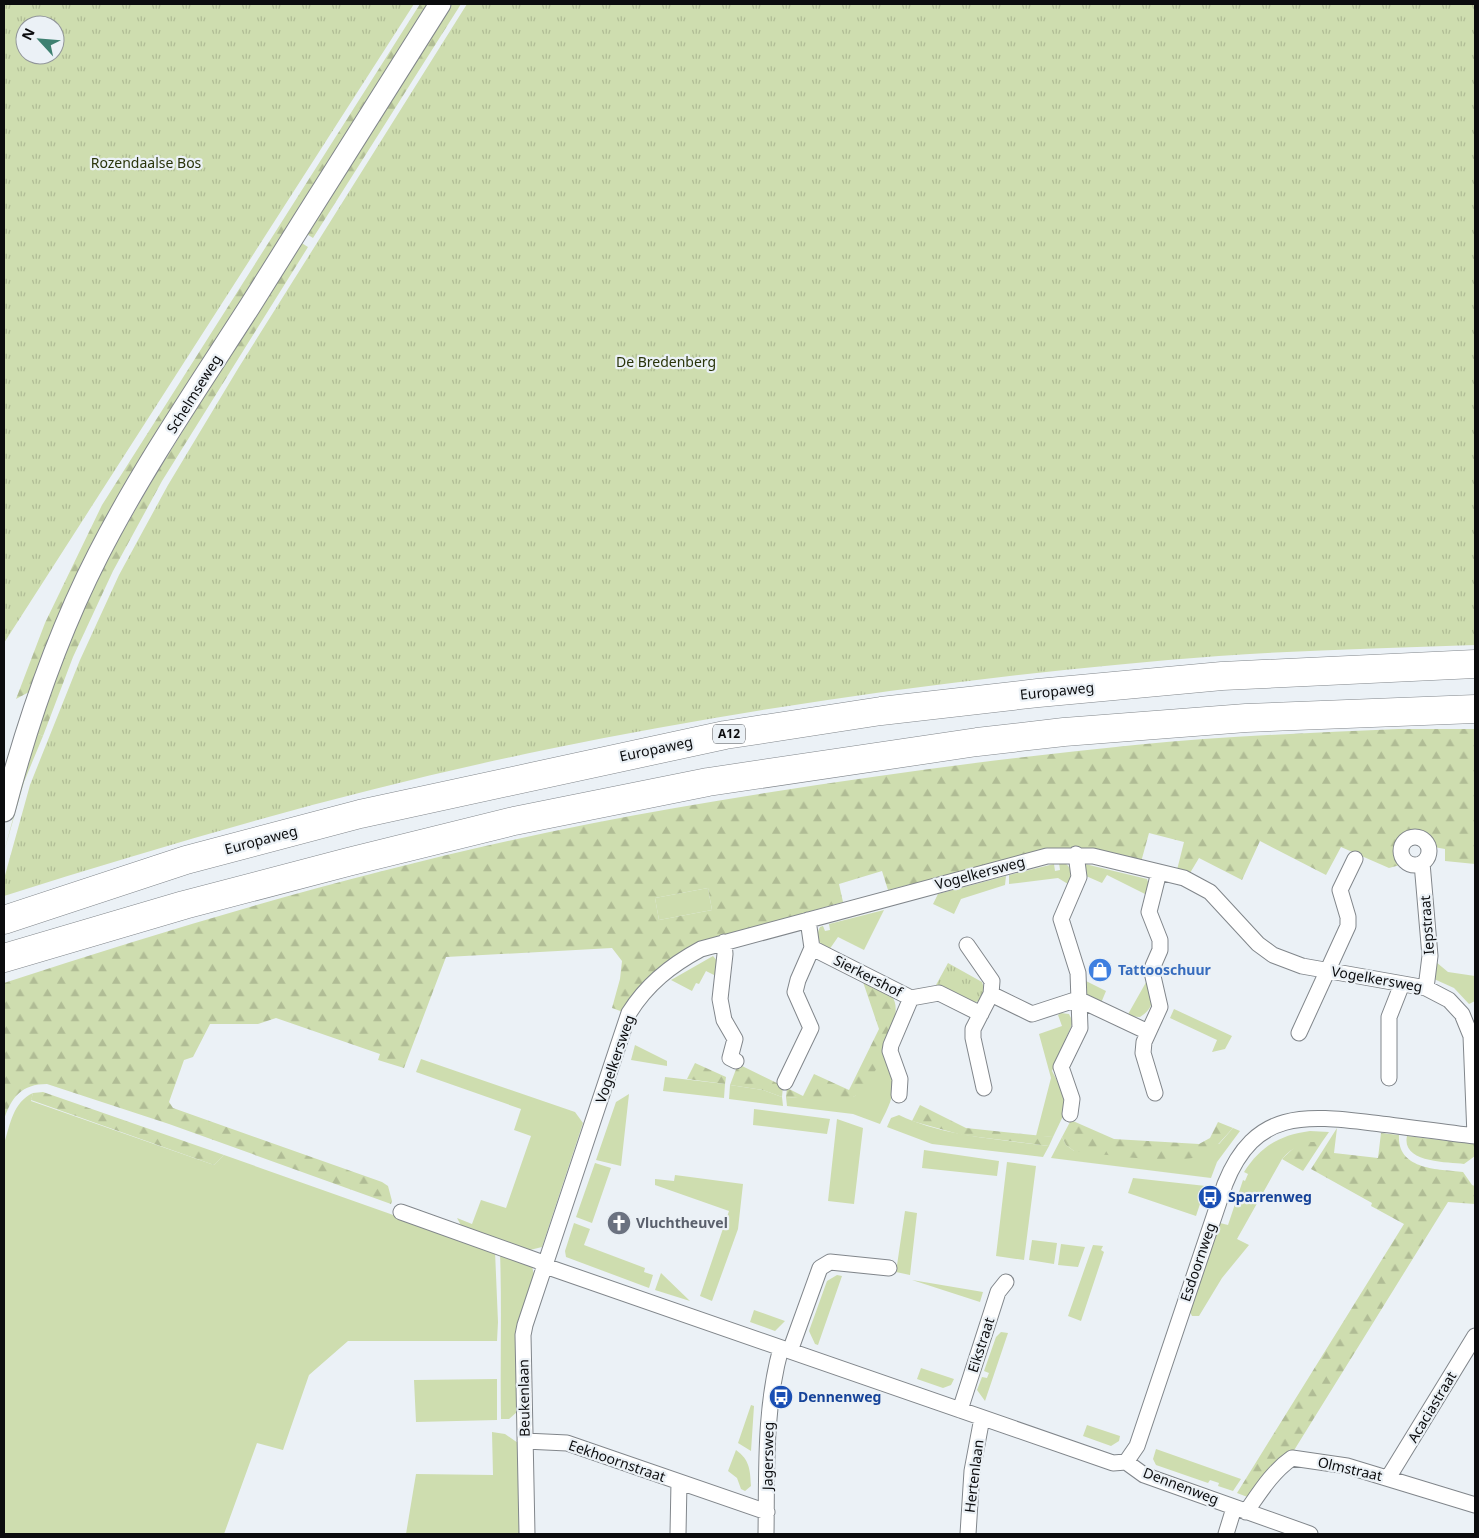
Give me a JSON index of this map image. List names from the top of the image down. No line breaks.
{"streets":{"highway":["Europaweg","A12"],"main road":["Schelmseweg"],"street":["Vogelkersweg","Iepstraat","Sierkershof","Esdoornweg","Eikstraat","Beukenlaan","Acaciastraat","Jagersweg","Eekhoornstraat","Olmstraat","Hertenlaan","Dennenweg"]},"crossings":[["Vogelkersweg","Iepstraat"],["Vogelkersweg","Esdoornweg"],["Vogelkersweg","Beukenlaan"],["Vogelkersweg","Dennenweg"],["Esdoornweg","Dennenweg"],["Eikstraat","Dennenweg"],["Beukenlaan","Eekhoornstraat"],["Beukenlaan","Dennenweg"],["Acaciastraat","Olmstraat"],["Jagersweg","Eekhoornstraat"],["Jagersweg","Dennenweg"],["Olmstraat","Dennenweg"],["Hertenlaan","Dennenweg"]],"parks":["Rozendaalse Bos","De Bredenberg"],"places":{"shop":["Tattooschuur"],"bus stop":["Sparrenweg","Dennenweg"],"church":["Vluchtheuvel"]},"north":"top left"}
